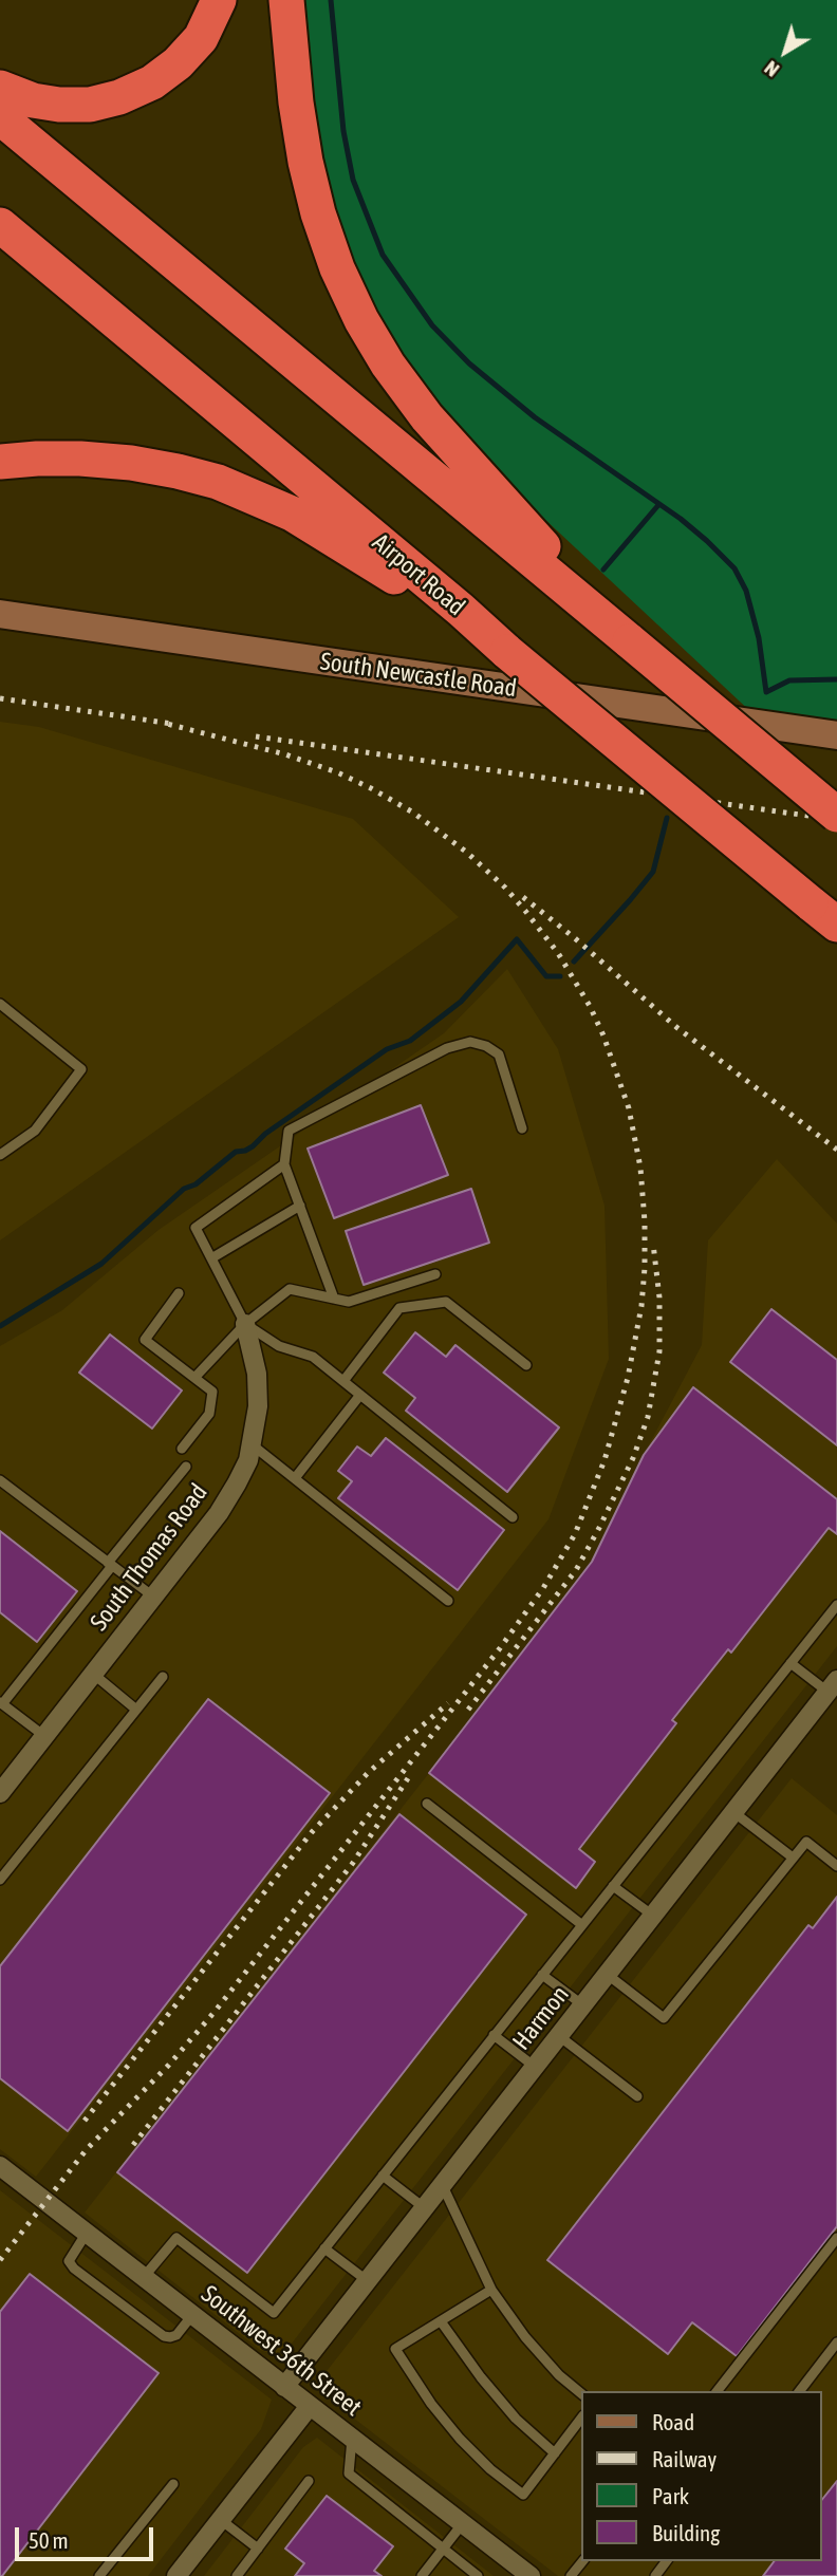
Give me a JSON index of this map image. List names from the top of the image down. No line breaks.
{"streets":{"highway":["Airport Road"],"street":["South Newcastle Road","South Thomas Road","Harmon","Southwest 36th Street"]},"crossings":[["Harmon","Southwest 36th Street"]],"legend":["Road","Railway","Park","Building"],"scale_bar":"50 m","north":"bottom left"}
